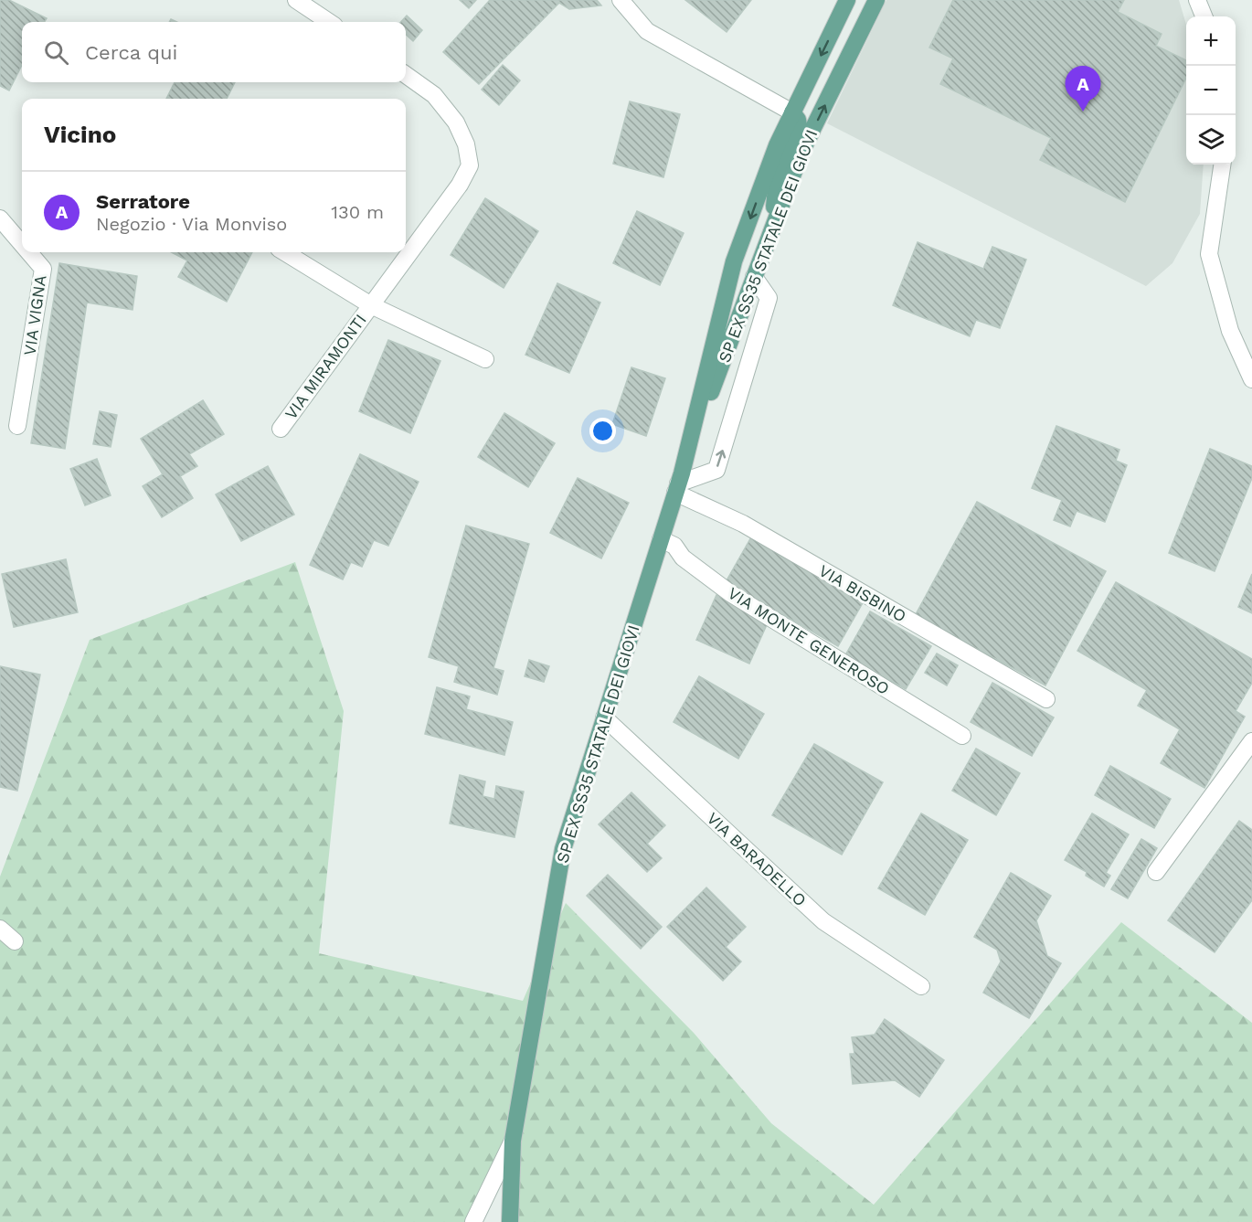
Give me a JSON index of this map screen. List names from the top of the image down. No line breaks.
{"streets":{"main road":["SP EX SS35 STATALE DEI GIOVI"],"street":["VIA VIGNA","VIA MIRAMONTI","VIA BISBINO","VIA MONTE GENEROSO","VIA BARADELLO"]},"crossings":[["SP EX SS35 STATALE DEI GIOVI","VIA BISBINO"],["SP EX SS35 STATALE DEI GIOVI","VIA MONTE GENEROSO"],["SP EX SS35 STATALE DEI GIOVI","VIA BARADELLO"]],"page":{"map_buttons":["+","−"],"search":"Cerca qui","pins":"A","heading":"Vicino","list":[{"mark":"A","name":"Serratore","note":"Negozio · Via Monviso","value":"130 m"}]}}
